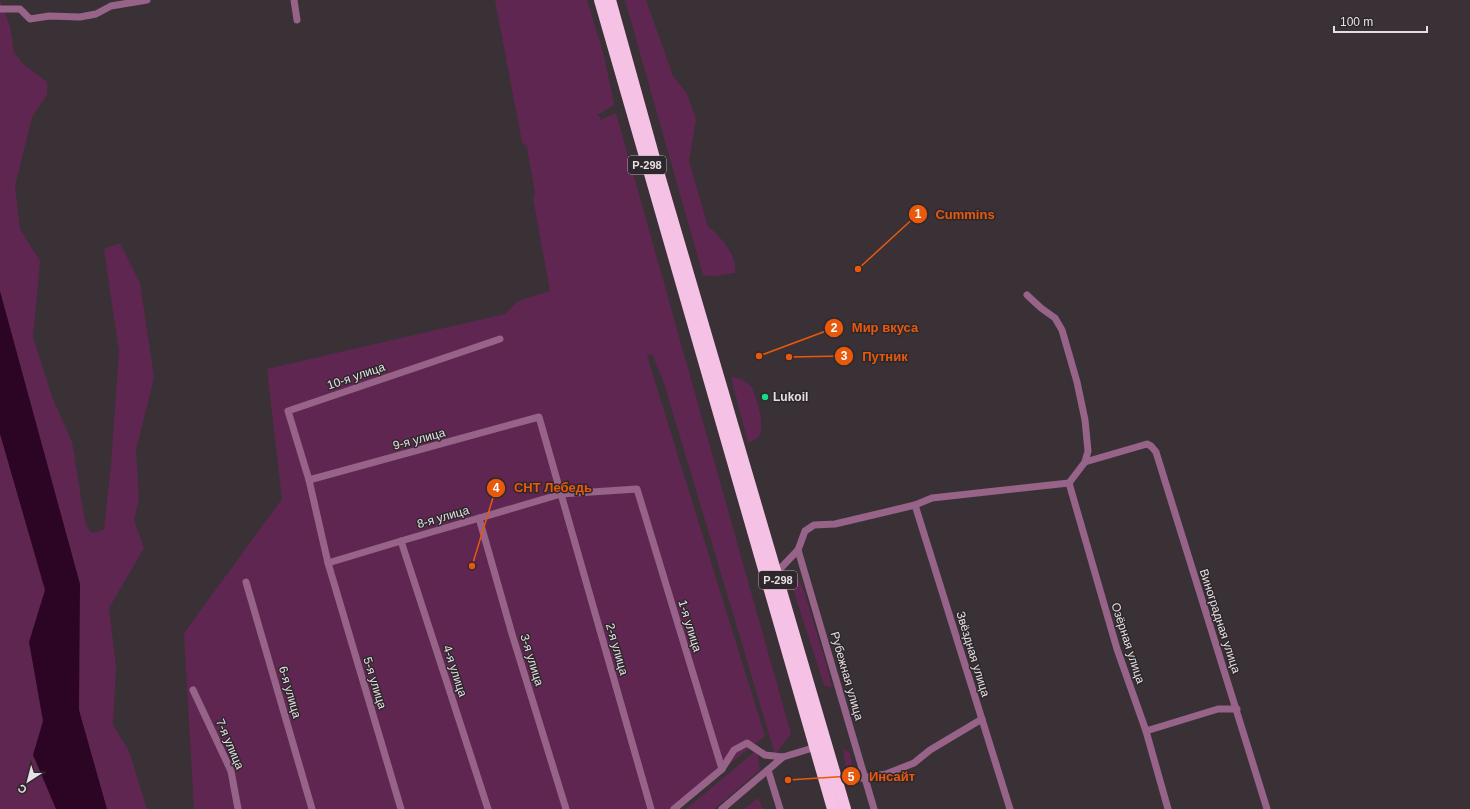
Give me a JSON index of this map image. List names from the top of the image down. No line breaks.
{"streets":{"highway":["Р-298"],"street":["10-я улица","9-я улица","8-я улица","Виноградная улица","1-я улица","Озёрная улица","2-я улица","Звёздная улица","3-я улица","4-я улица","Рубежная улица","5-я улица","6-я улица","7-я улица"]},"crossings":[["10-я улица","9-я улица"],["9-я улица","8-я улица"],["9-я улица","2-я улица"],["8-я улица","1-я улица"],["8-я улица","2-я улица"],["8-я улица","3-я улица"],["8-я улица","4-я улица"],["8-я улица","5-я улица"]],"places":["Cummins","Мир вкуса","Путник","Lukoil","СНТ Лебедь","Инсайт"],"scale_bar":"100 m","north":"bottom left"}
